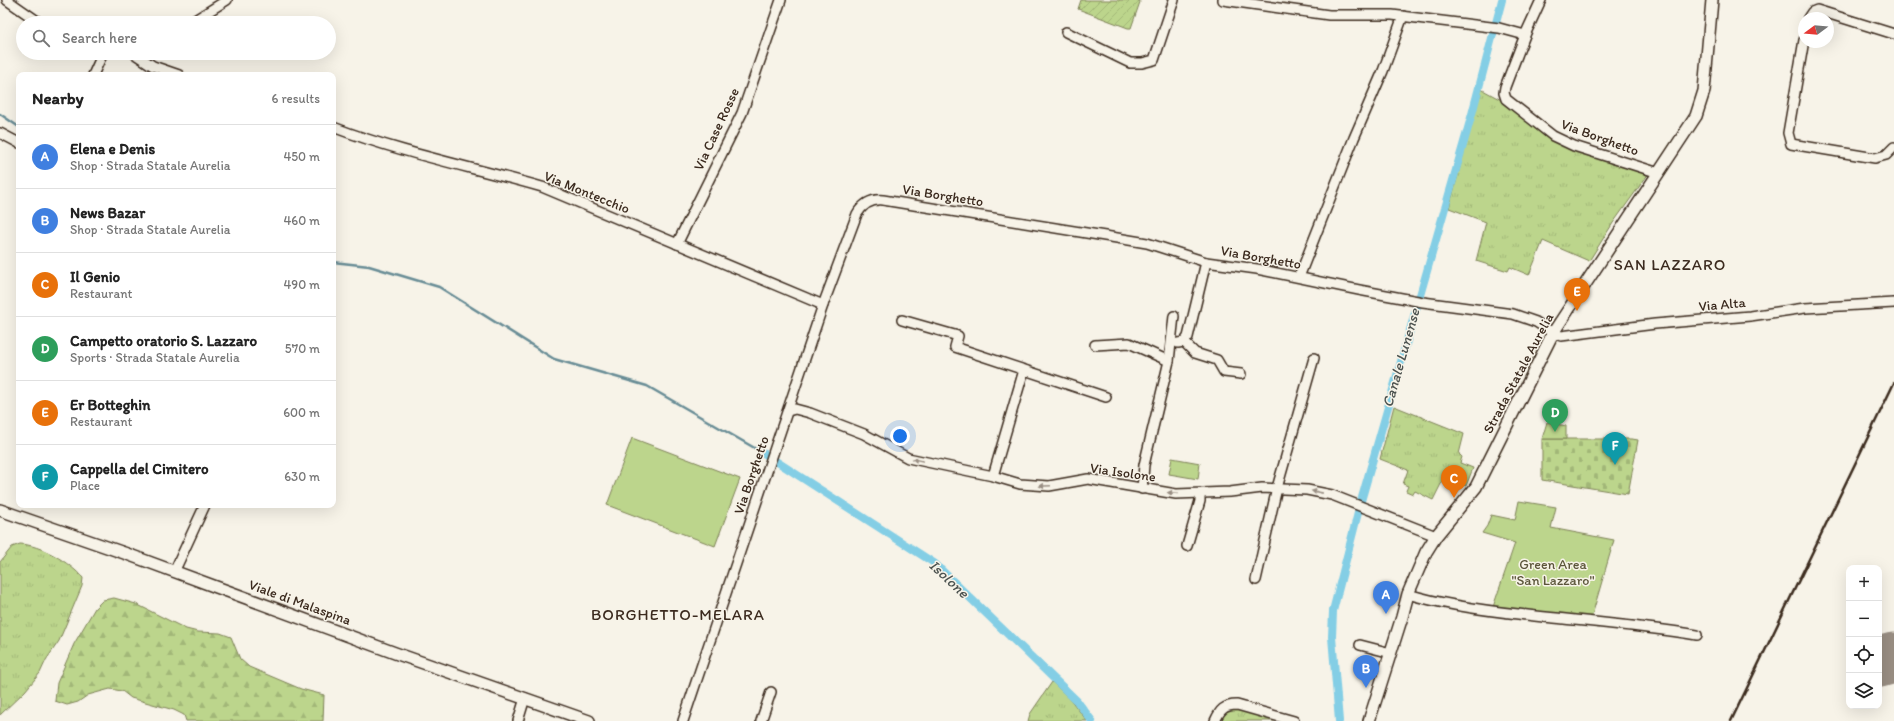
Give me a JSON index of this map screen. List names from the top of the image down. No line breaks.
{"streets":{"main road":["Strada Statale Aurelia","Viale di Malaspina"],"street":["Via Case Rosse","Via Borghetto","Via Montecchio","Via Alta","Via Isolone"]},"crossings":[["Via Case Rosse","Via Montecchio"],["Via Borghetto","Via Montecchio"],["Via Borghetto","Via Alta"],["Via Borghetto","Strada Statale Aurelia"],["Via Borghetto","Via Isolone"],["Via Alta","Strada Statale Aurelia"],["Strada Statale Aurelia","Via Isolone"]],"one_way":["Via Isolone"],"districts":["SAN LAZZARO","BORGHETTO-MELARA"],"water":["Canale Lunense","Isolone"],"parks":["Green Area \"San Lazzaro\""],"north":"left","page":{"search":"Search here","heading":["Nearby","6 results"],"list":[{"mark":"A","name":"Elena e Denis","note":"Shop · Strada Statale Aurelia","value":"450 m"},{"mark":"B","name":"News Bazar","note":"Shop · Strada Statale Aurelia","value":"460 m"},{"mark":"C","name":"Il Genio","note":"Restaurant","value":"490 m"},{"mark":"D","name":"Campetto oratorio S. Lazzaro","note":"Sports · Strada Statale Aurelia","value":"570 m"},{"mark":"E","name":"Er Botteghin","note":"Restaurant","value":"600 m"},{"mark":"F","name":"Cappella del Cimitero","note":"Place","value":"630 m"}],"pins":["E","D","F","C","A","B"],"map_buttons":["+","−"]}}
